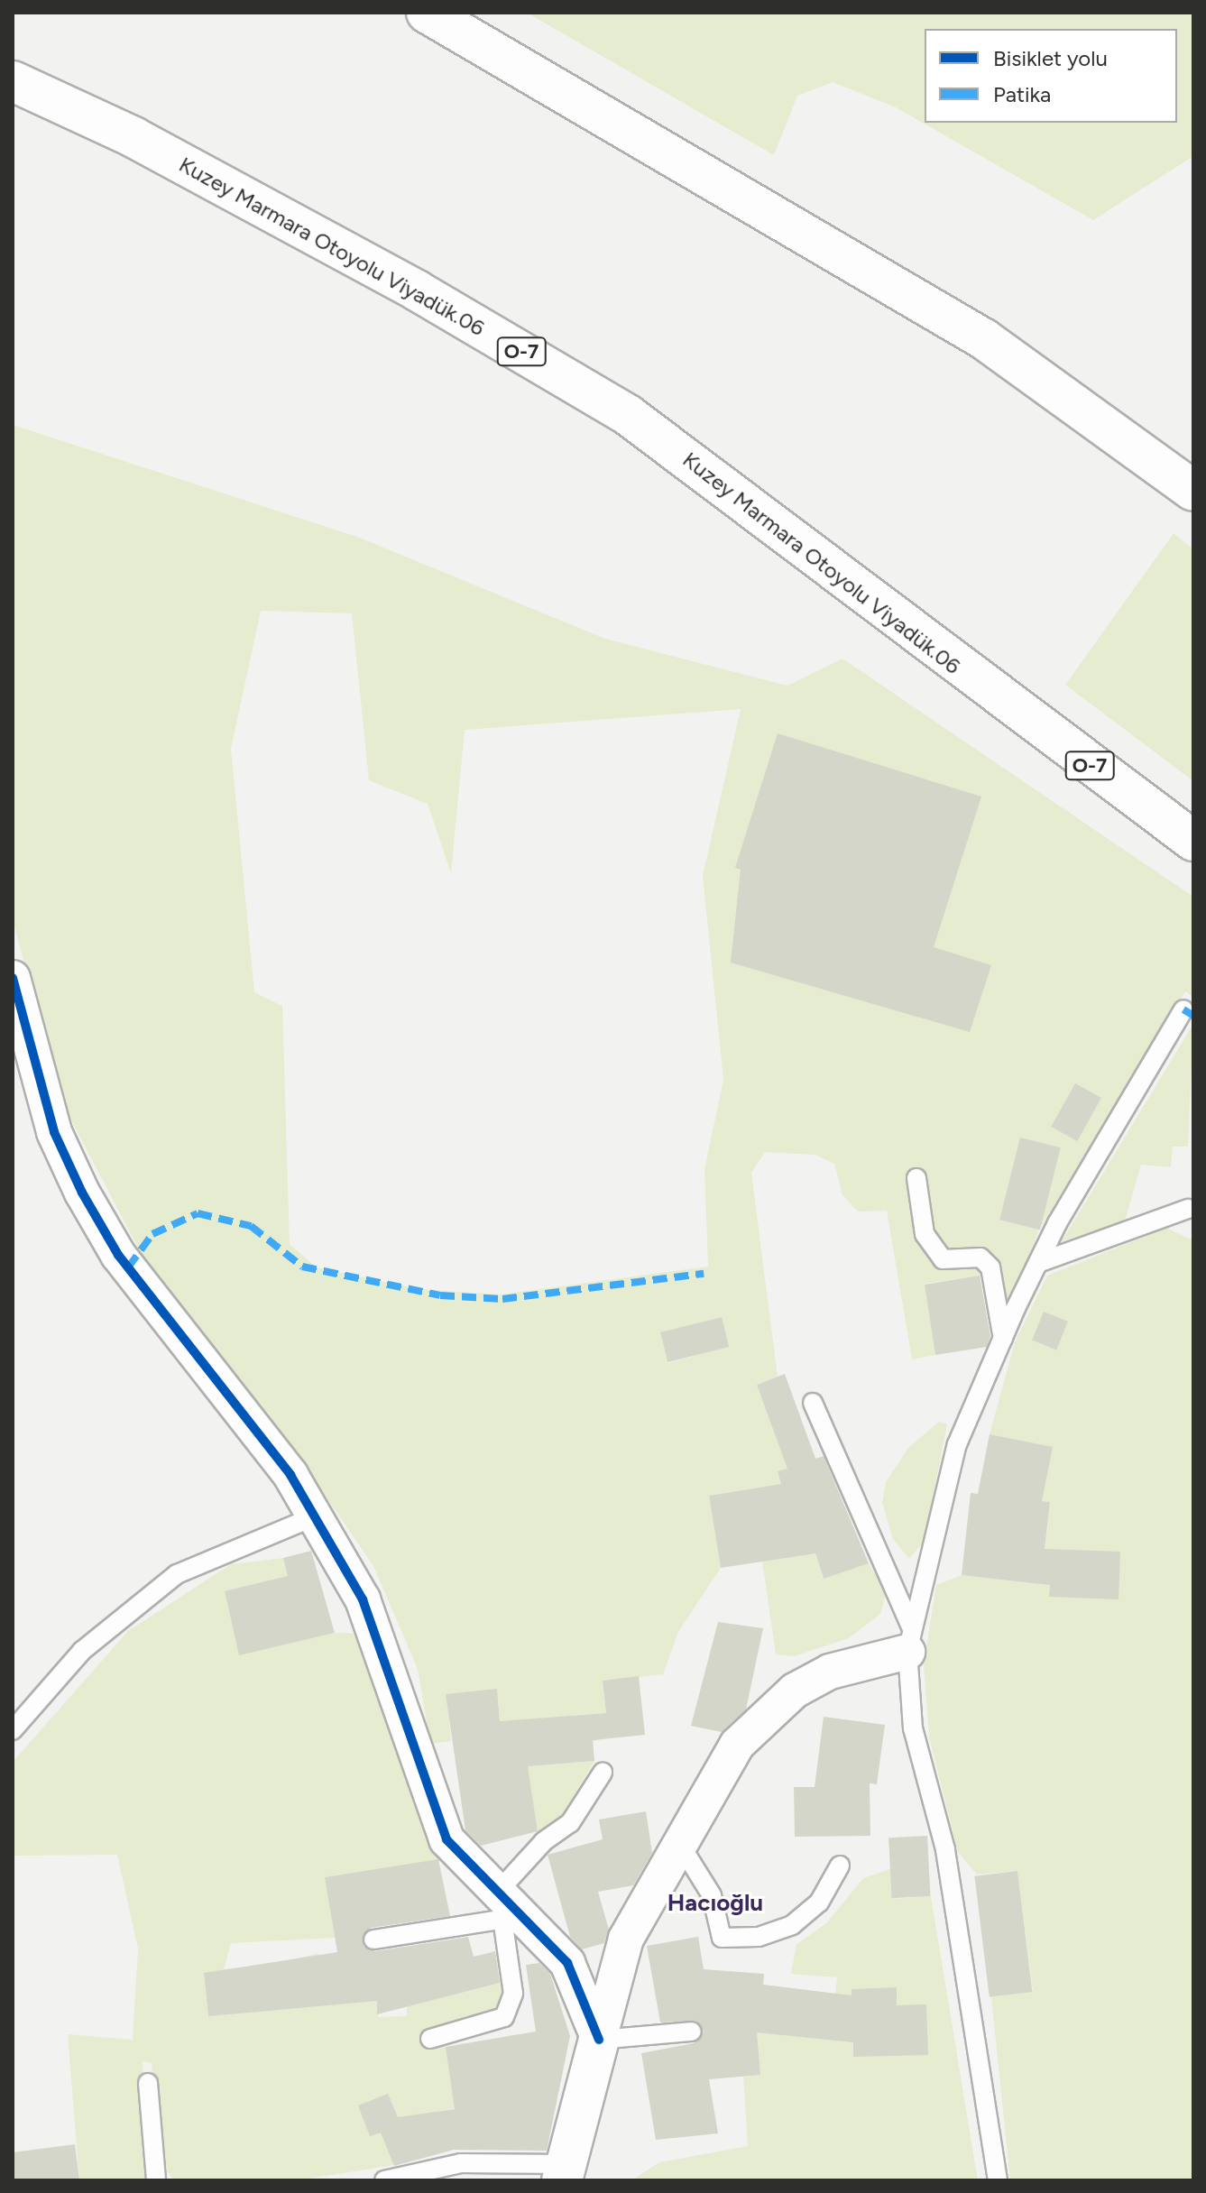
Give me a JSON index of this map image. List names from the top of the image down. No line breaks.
{"streets":{"main road":["Kuzey Marmara Otoyolu Viyadük.06","O-7"]},"districts":["Hacıoğlu"],"legend":["Bisiklet yolu","Patika"]}
